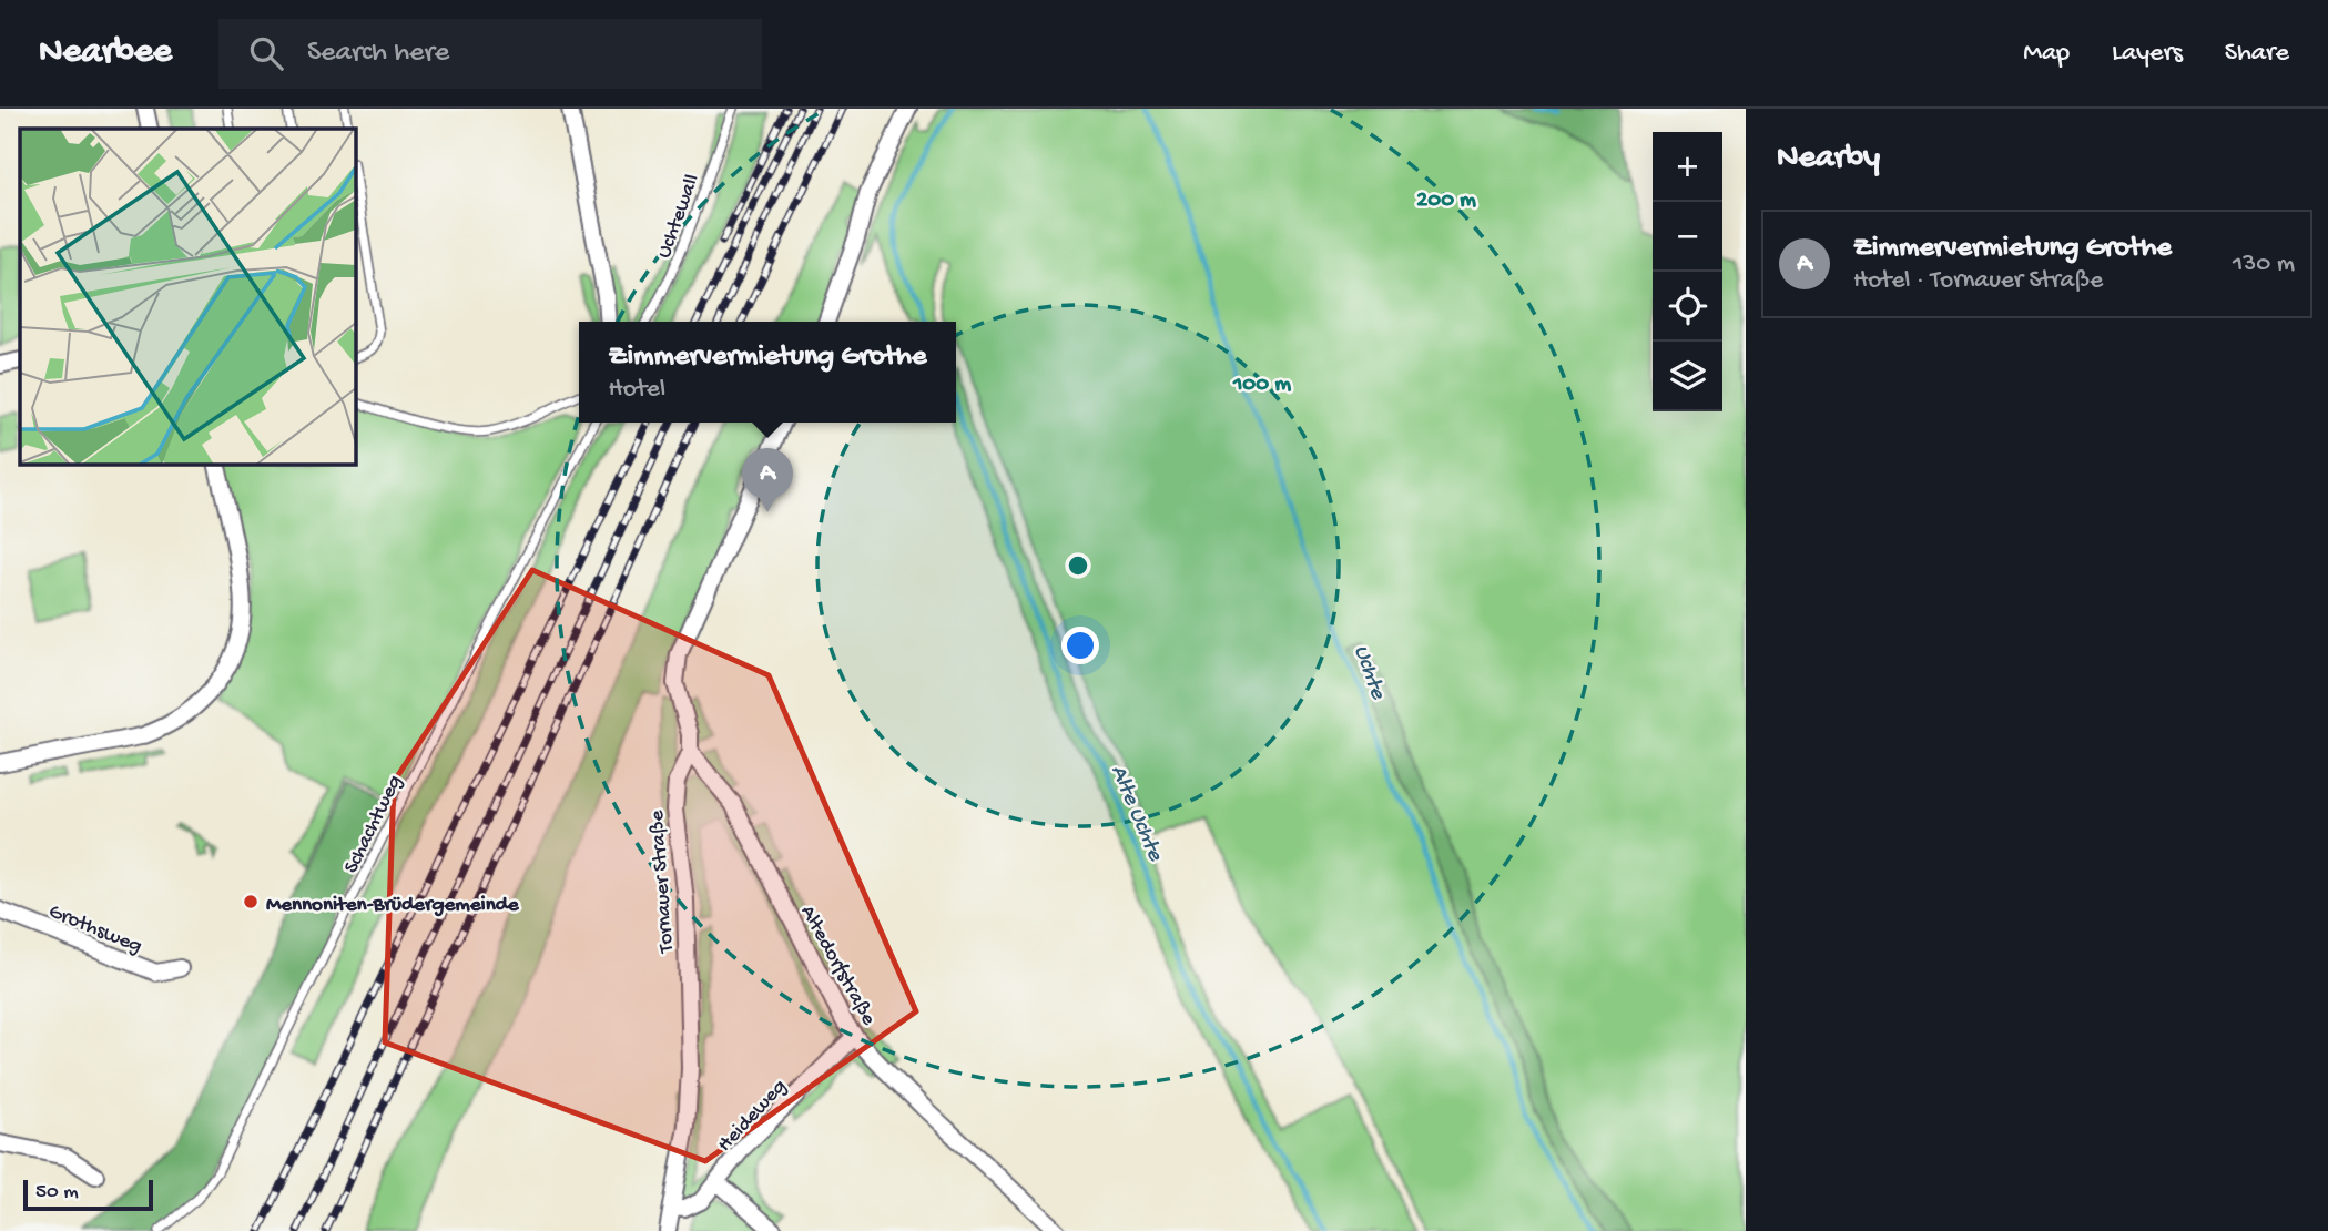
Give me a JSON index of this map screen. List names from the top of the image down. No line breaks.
{"streets":{"street":["Tornauer Straße","Grothsweg","Altedorfstraße","Heideweg"],"lane":["Uchtewall","Schachtweg"]},"crossings":[["Tornauer Straße","Altedorfstraße"],["Tornauer Straße","Heideweg"],["Altedorfstraße","Heideweg"]],"water":["Uchte","Alte Uchte"],"places":["Mennoniten-Brüdergemeinde"],"scale_bar":"50 m","page":{"header":"Nearbee","search":"Search here","nav":["Map","Layers","Share"],"heading":"Nearby","map_buttons":["+","−"],"list":[{"mark":"A","name":"Zimmervermietung Grothe","note":"Hotel · Tornauer Straße","value":"130 m"}],"popup":["Zimmervermietung Grothe","Hotel"],"pins":"A","scale":"50 m"},"rings":["200 m","100 m"]}
